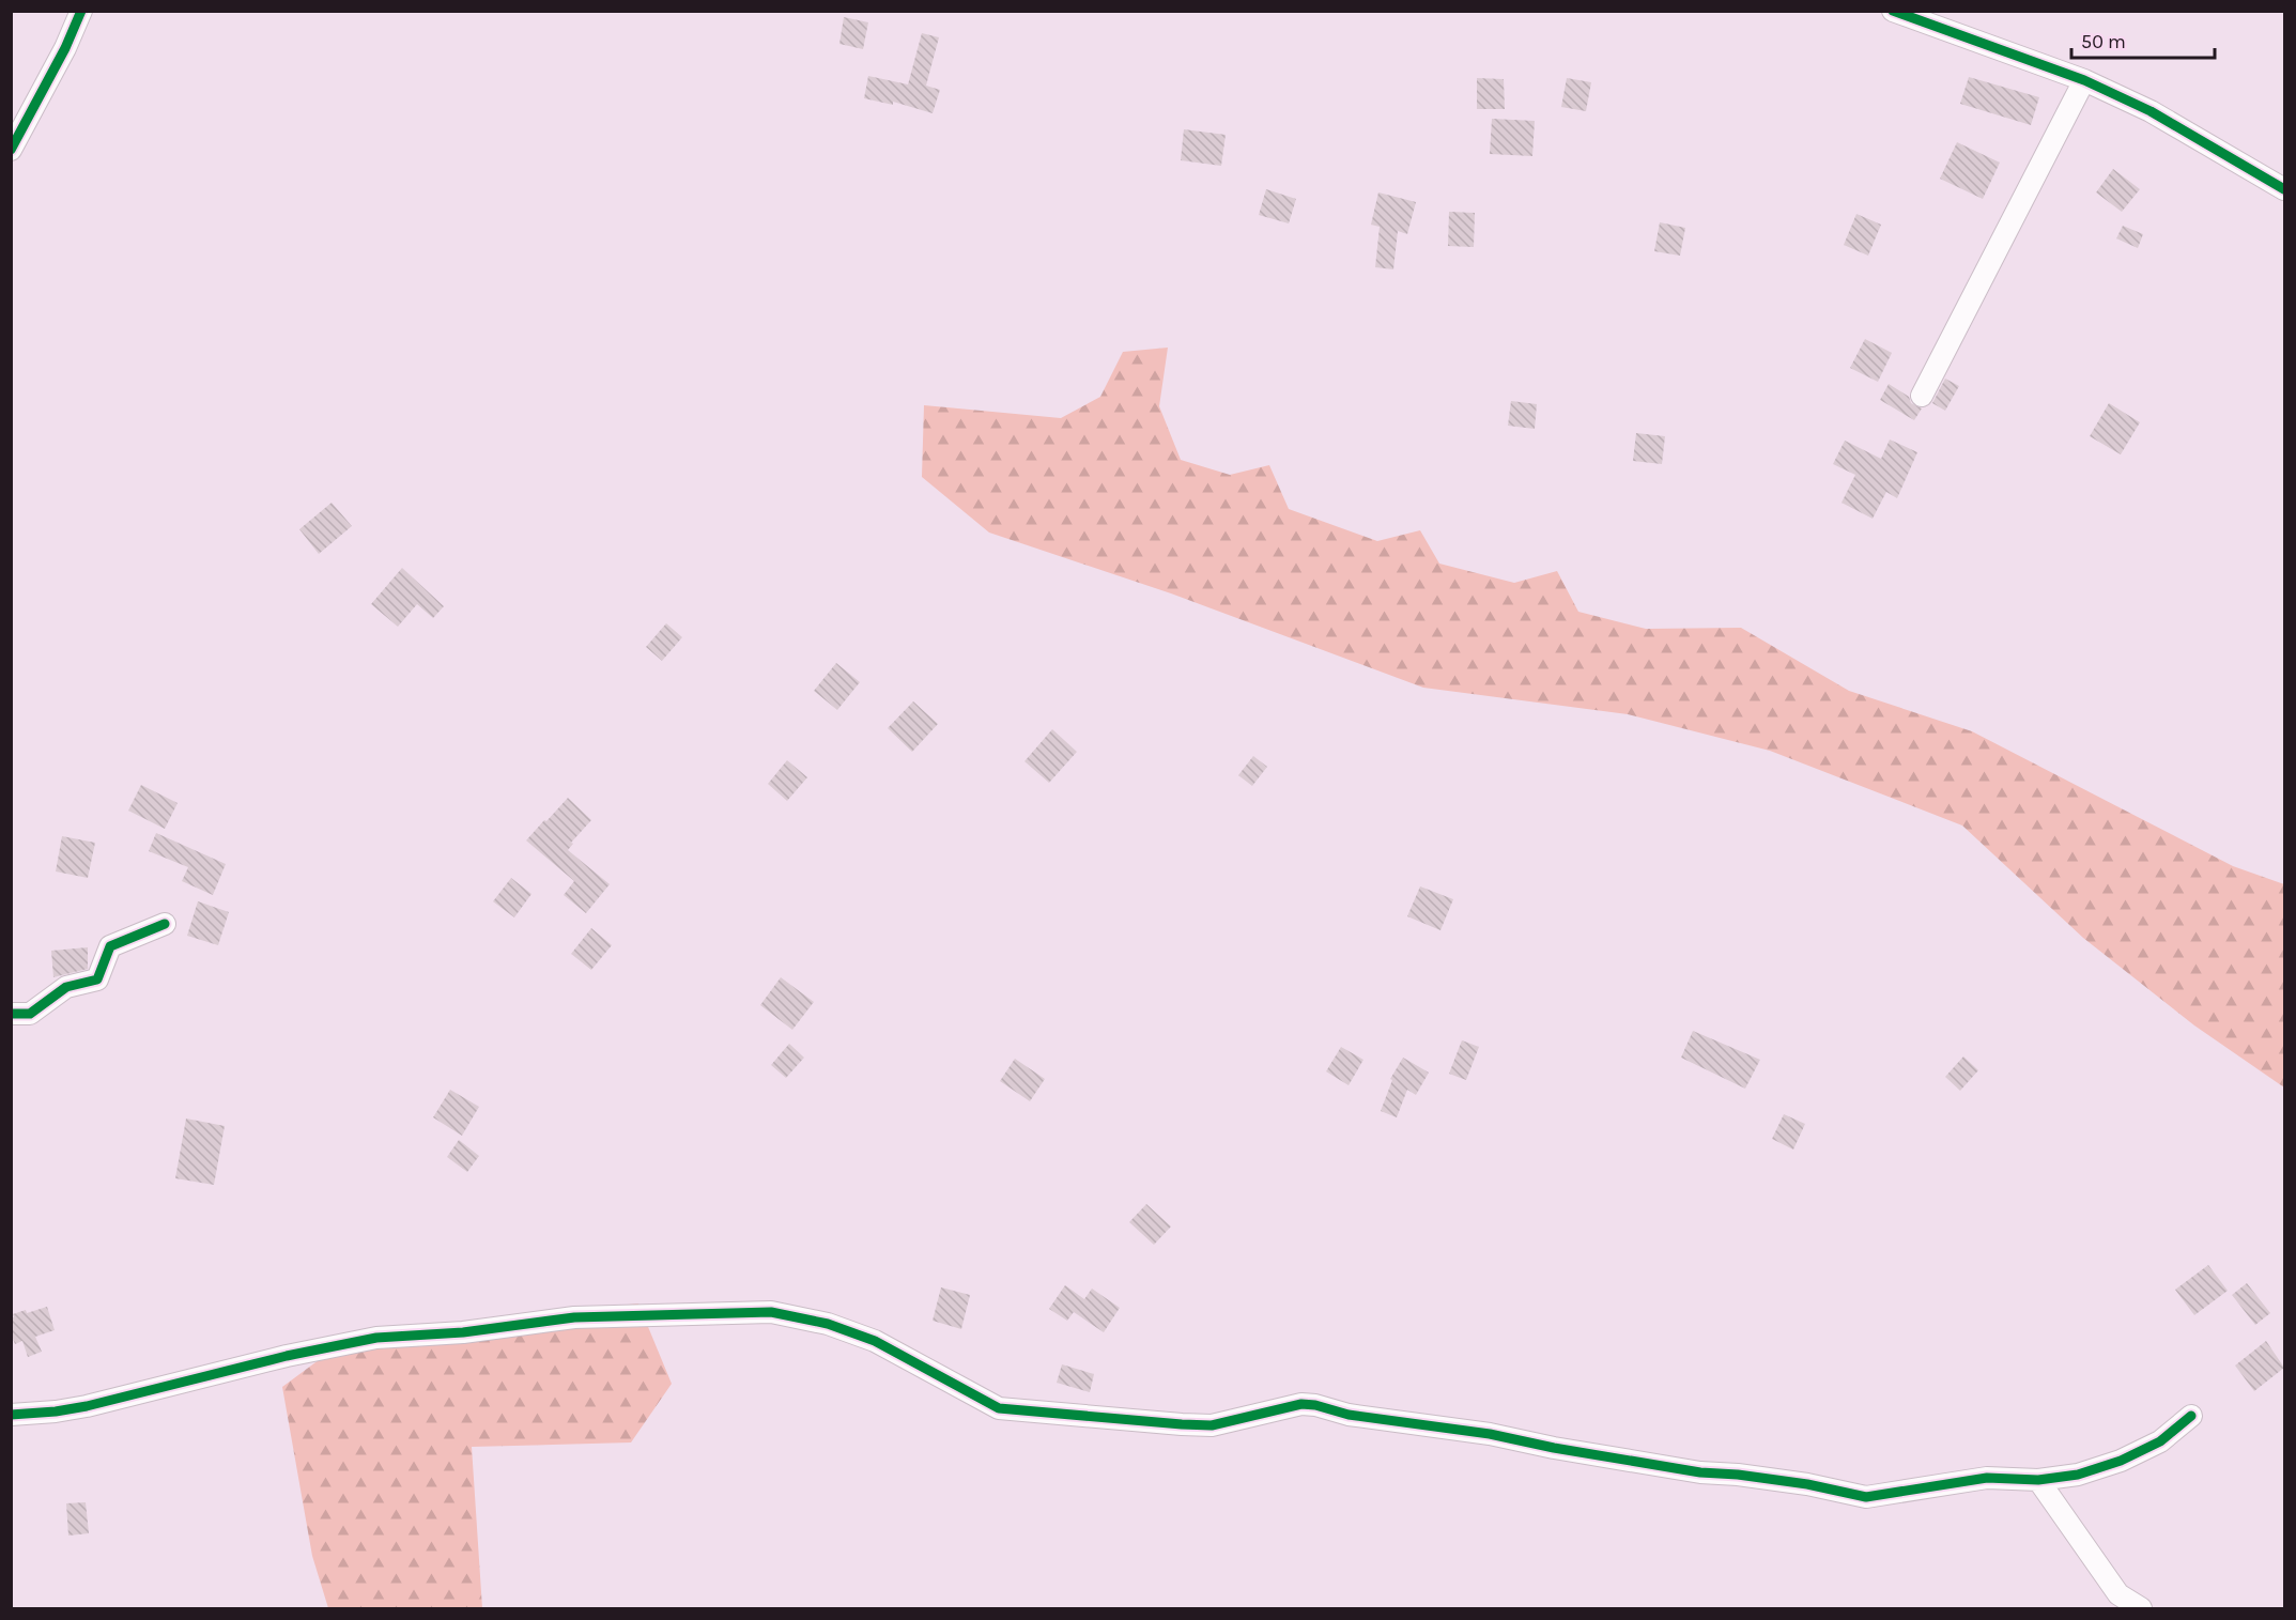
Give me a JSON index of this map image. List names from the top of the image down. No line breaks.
{"scale_bar":"50 m"}
